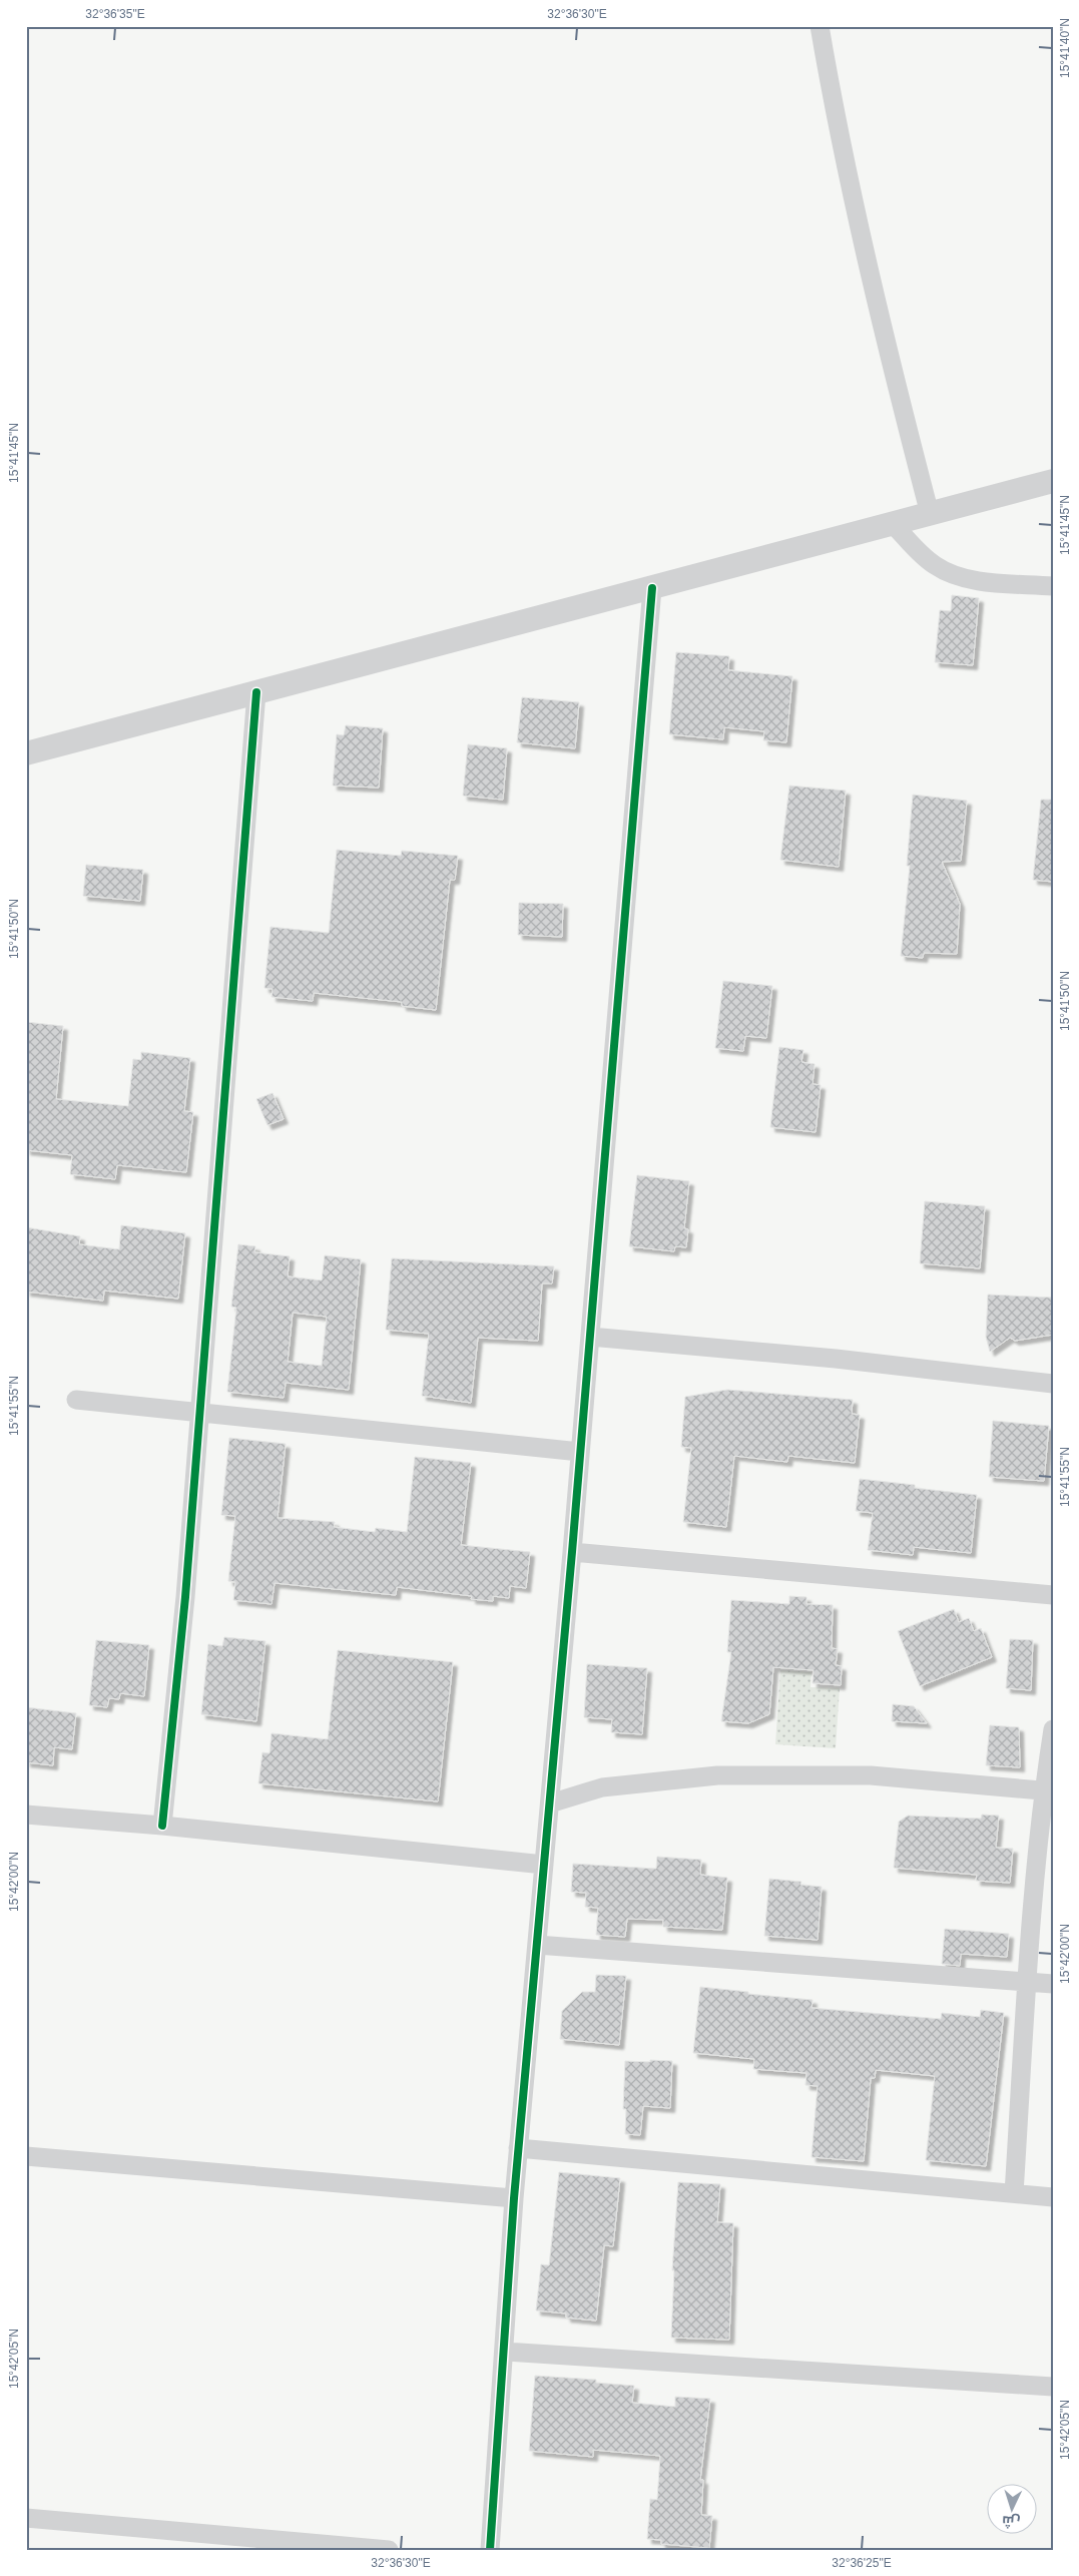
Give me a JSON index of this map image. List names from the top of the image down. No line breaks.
{"north":"bottom","coordinates":["32°36'35\"E","32°36'30\"E","15°41'40\"N","15°41'45\"N","15°41'50\"N","15°41'55\"N","15°42'00\"N","15°42'05\"N","32°36'25\"E"]}
